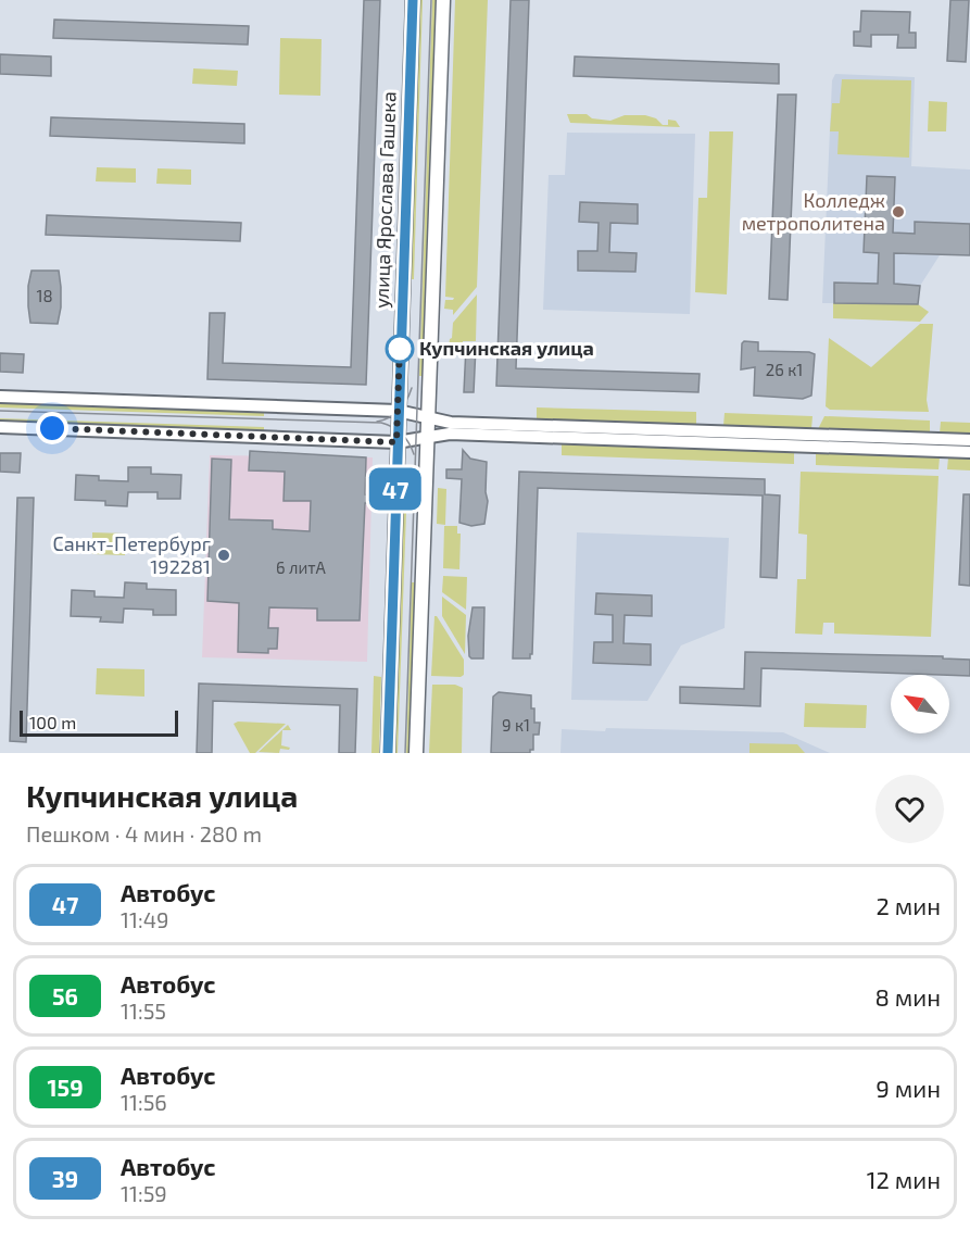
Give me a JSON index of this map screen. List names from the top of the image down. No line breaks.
{"streets":{"street":["улица Ярослава Гашека"]},"places":["Колледж метрополитена","Купчинская улица","Санкт-Петербург 192281"],"lines":["bus line 47"],"house_numbers":["18","26 к1","6 литА","9 к1"],"scale_bar":"100 m","north":"top left","page":{"on_map":"47","scale":"100 m","heading":["Купчинская улица","Пешком · 4 мин · 280 m"],"list":[{"mark":"47","name":"Автобус","note":"11:49","value":"2 мин"},{"mark":"56","name":"Автобус","note":"11:55","value":"8 мин"},{"mark":"159","name":"Автобус","note":"11:56","value":"9 мин"},{"mark":"39","name":"Автобус","note":"11:59","value":"12 мин"}]}}
